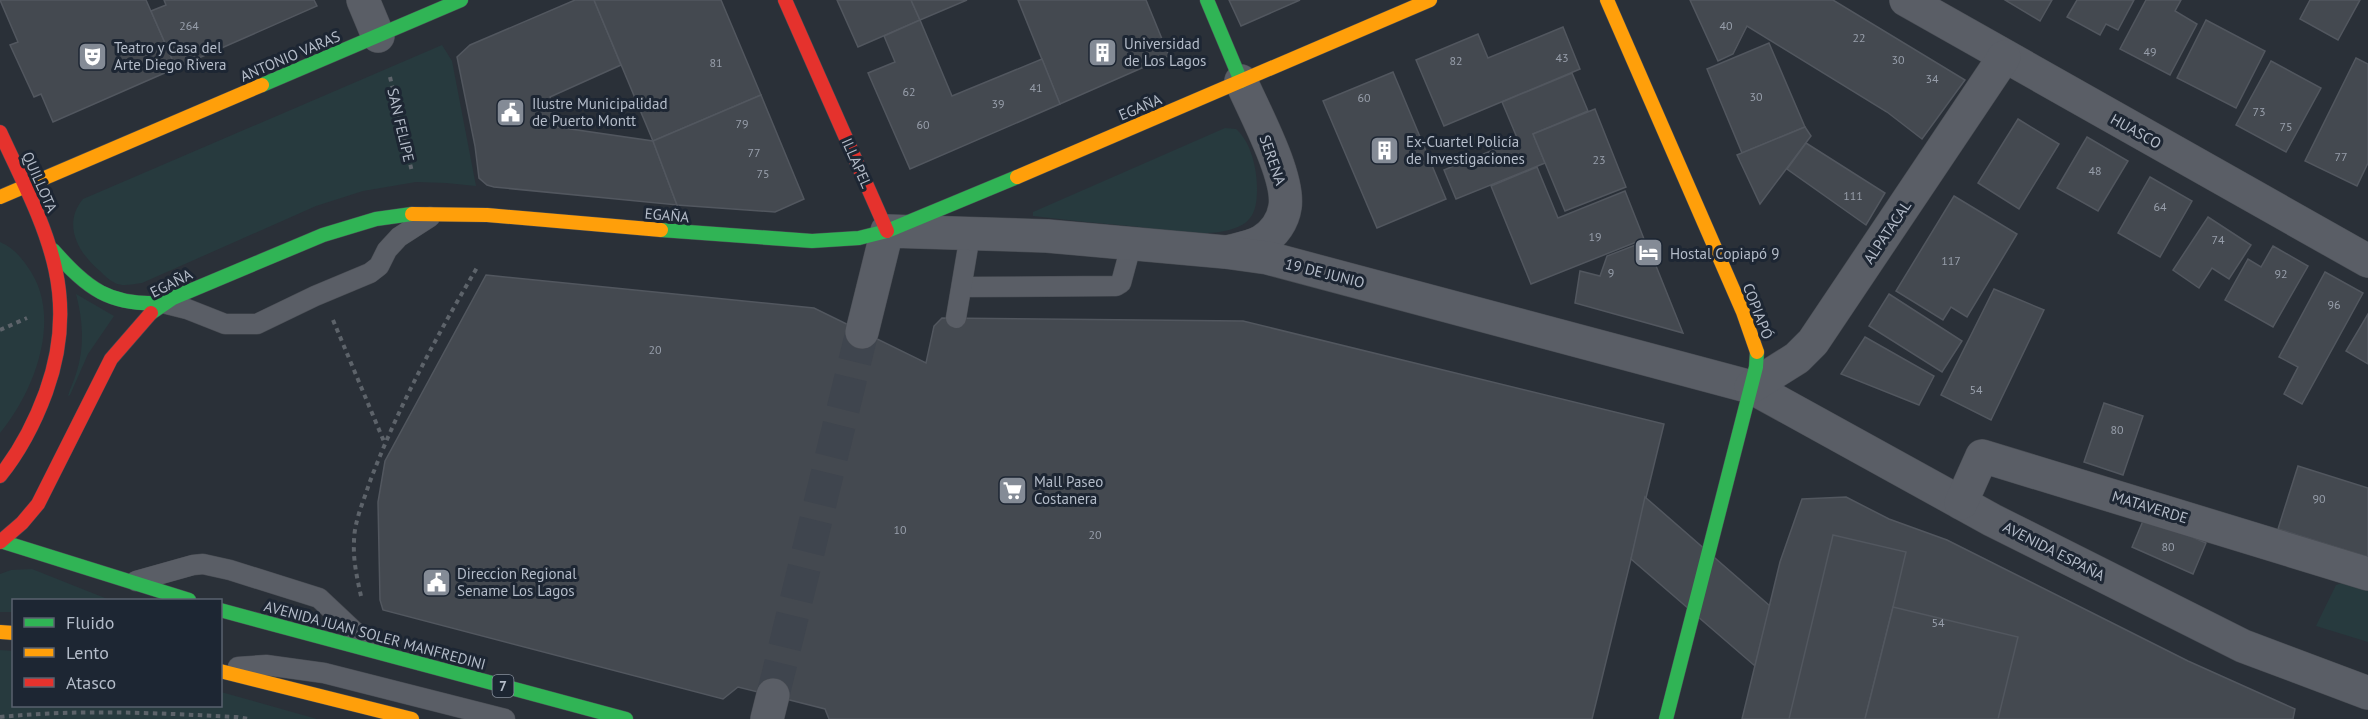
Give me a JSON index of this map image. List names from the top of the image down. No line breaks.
{"streets":{"main road":["ANTONIO VARAS","EGAÑA","SERENA","ILLAPEL","QUILLOTA","COPIAPÓ","AVENIDA JUAN SOLER MANFREDINI","7"],"street":["HUASCO","ALPATACAL","19 DE JUNIO","MATAVERDE","AVENIDA ESPAÑA"],"path":["SAN FELIPE"]},"crossings":[["ANTONIO VARAS","QUILLOTA"],["EGAÑA","SERENA"],["EGAÑA","ILLAPEL"],["EGAÑA","19 DE JUNIO"],["HUASCO","ALPATACAL"],["SERENA","19 DE JUNIO"],["ILLAPEL","19 DE JUNIO"],["ALPATACAL","19 DE JUNIO"],["ALPATACAL","COPIAPÓ"],["ALPATACAL","AVENIDA ESPAÑA"],["19 DE JUNIO","COPIAPÓ"],["19 DE JUNIO","AVENIDA ESPAÑA"],["COPIAPÓ","AVENIDA ESPAÑA"],["MATAVERDE","AVENIDA ESPAÑA"]],"places":{"building":["Universidad de Los Lagos","Ex-Cuartel Policía de Investigaciones"],"theatre":["Teatro y Casa del Arte Diego Rivera"],"public building":["Ilustre Municipalidad de Puerto Montt","Direccion Regional Sename Los Lagos"],"hotel":["Hostal Copiapó 9"],"supermarket":["Mall Paseo Costanera"]},"house_numbers":["264","40","22","49","43","30","82","81","34","41","62","30","60","39","73","79","60","75","77","77","23","48","75","111","64","19","74","117","9","92","96","20","54","80","90","10","20","80","54"],"legend":["Fluido","Lento","Atasco"]}
